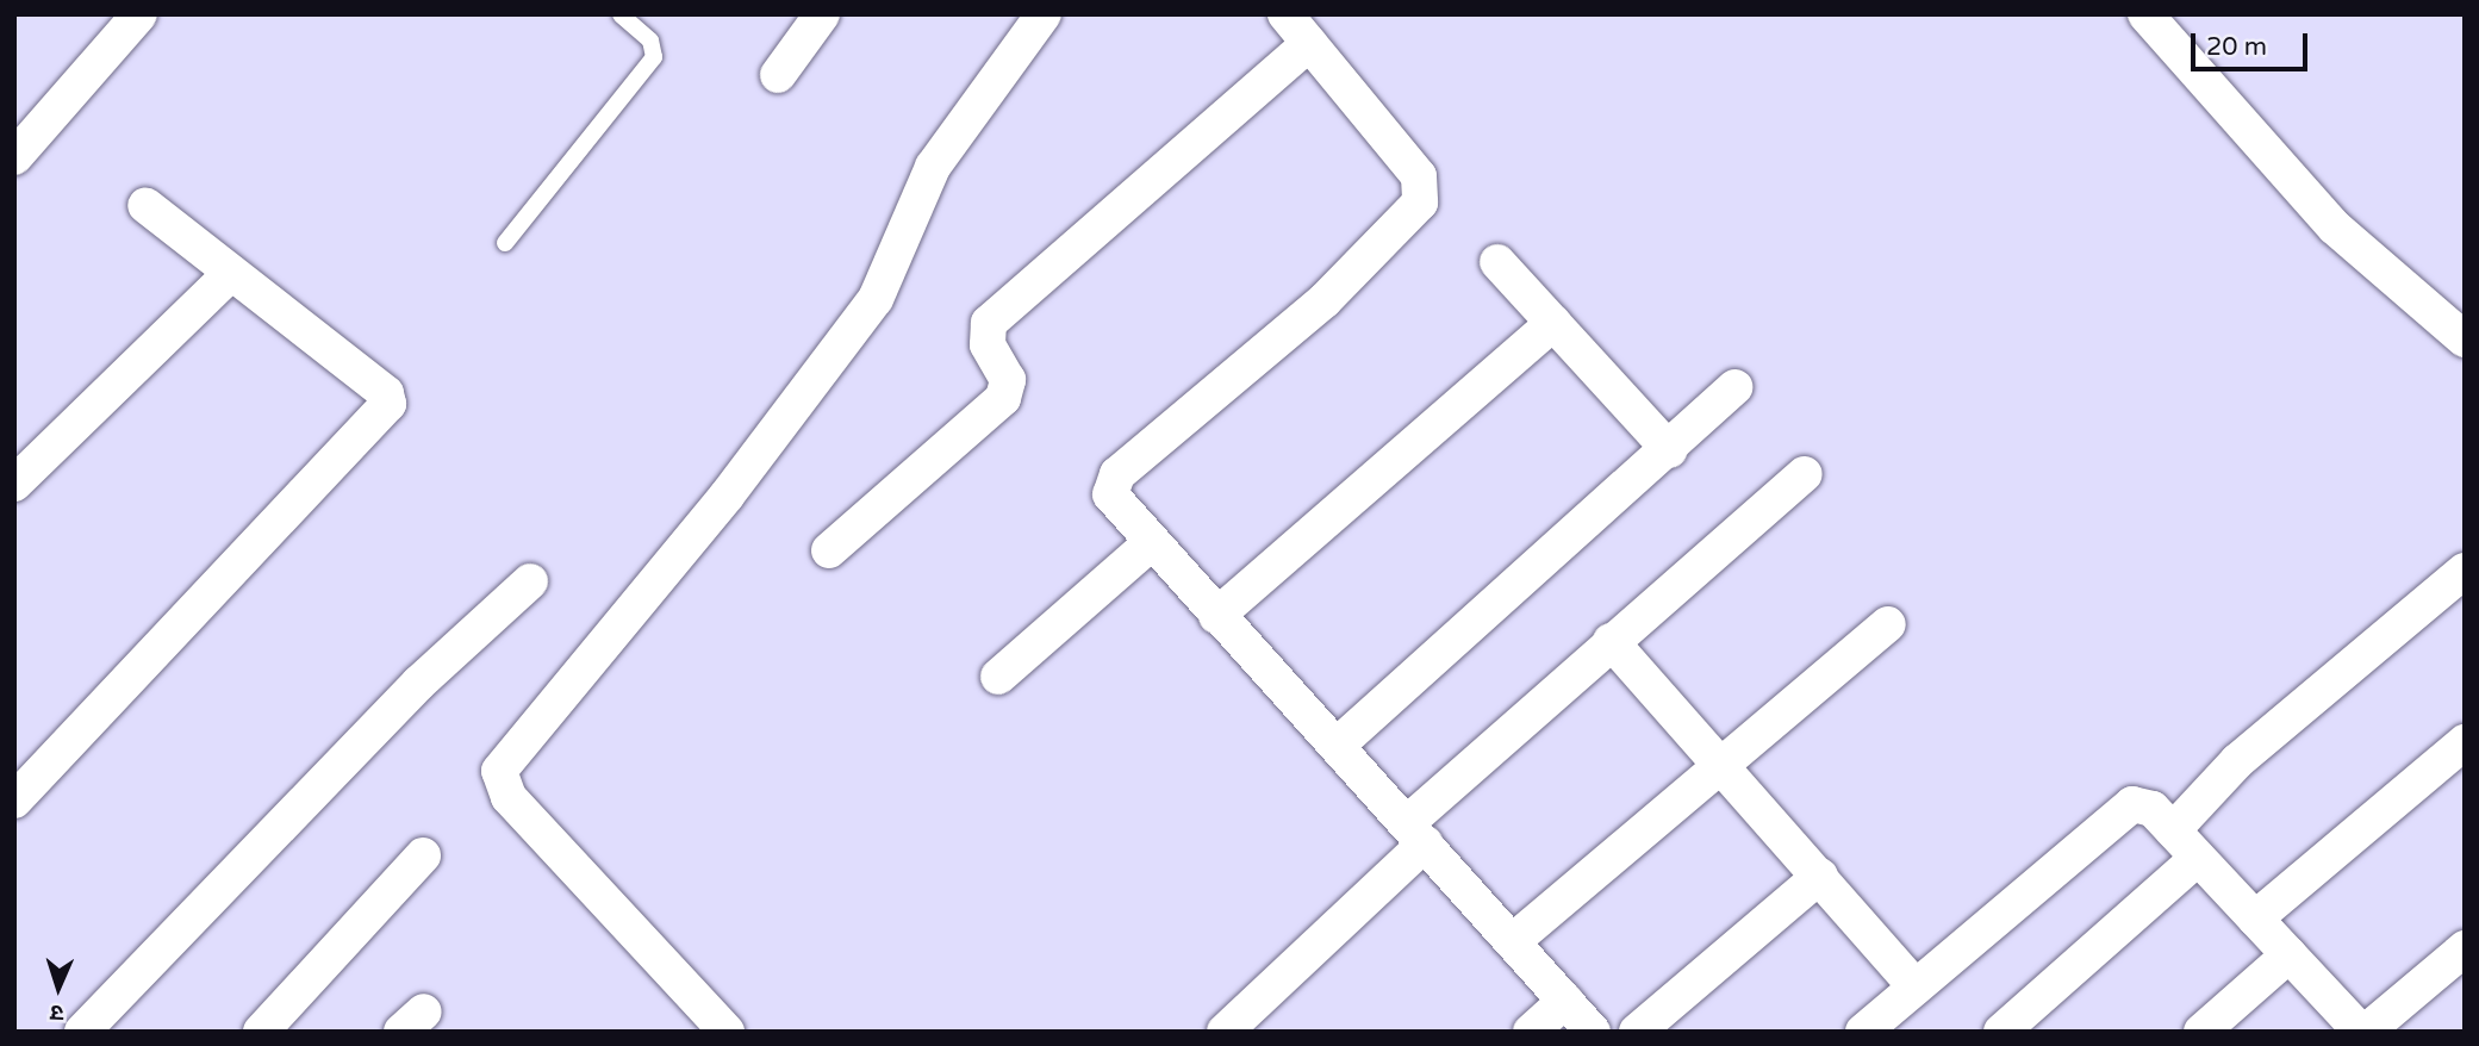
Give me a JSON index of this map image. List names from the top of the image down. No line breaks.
{"scale_bar":"20 m","north":"bottom"}
